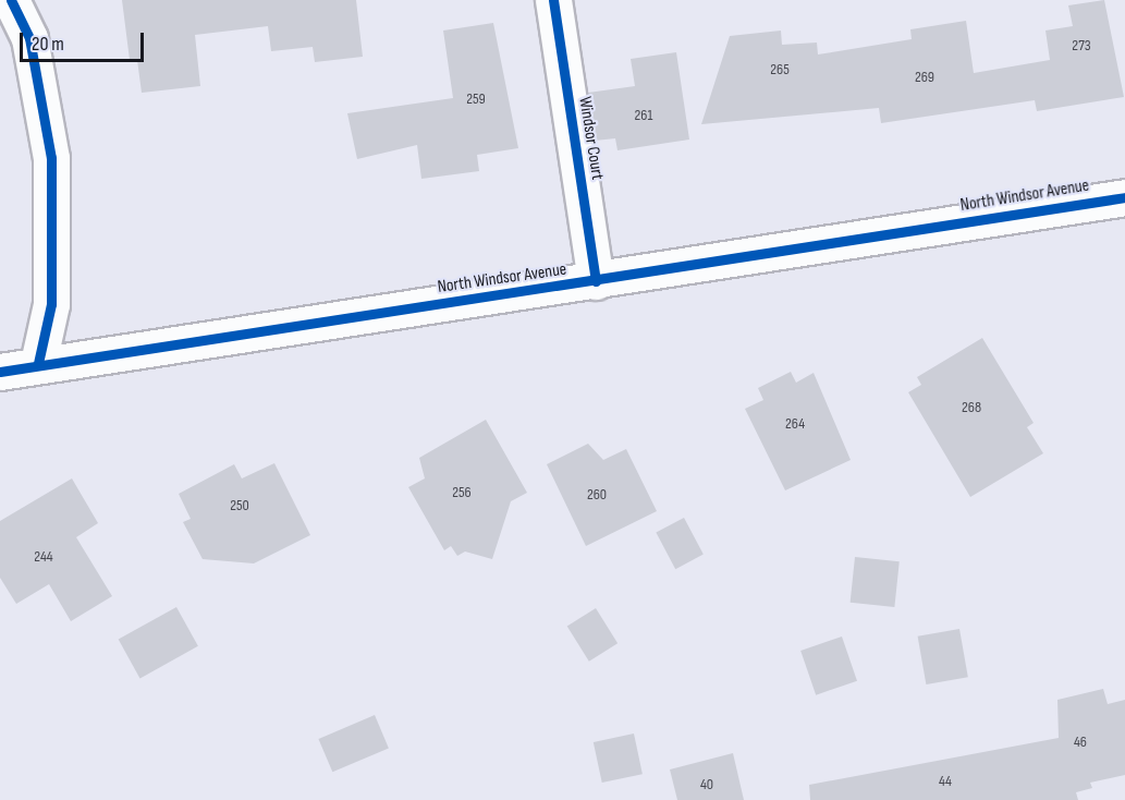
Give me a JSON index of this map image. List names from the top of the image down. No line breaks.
{"streets":{"street":["Windsor Court","North Windsor Avenue"]},"crossings":[["Windsor Court","North Windsor Avenue"]],"house_numbers":["273","265","269","259","261","268","264","256","260","250","244","46","44","40"],"scale_bar":"20 m"}
